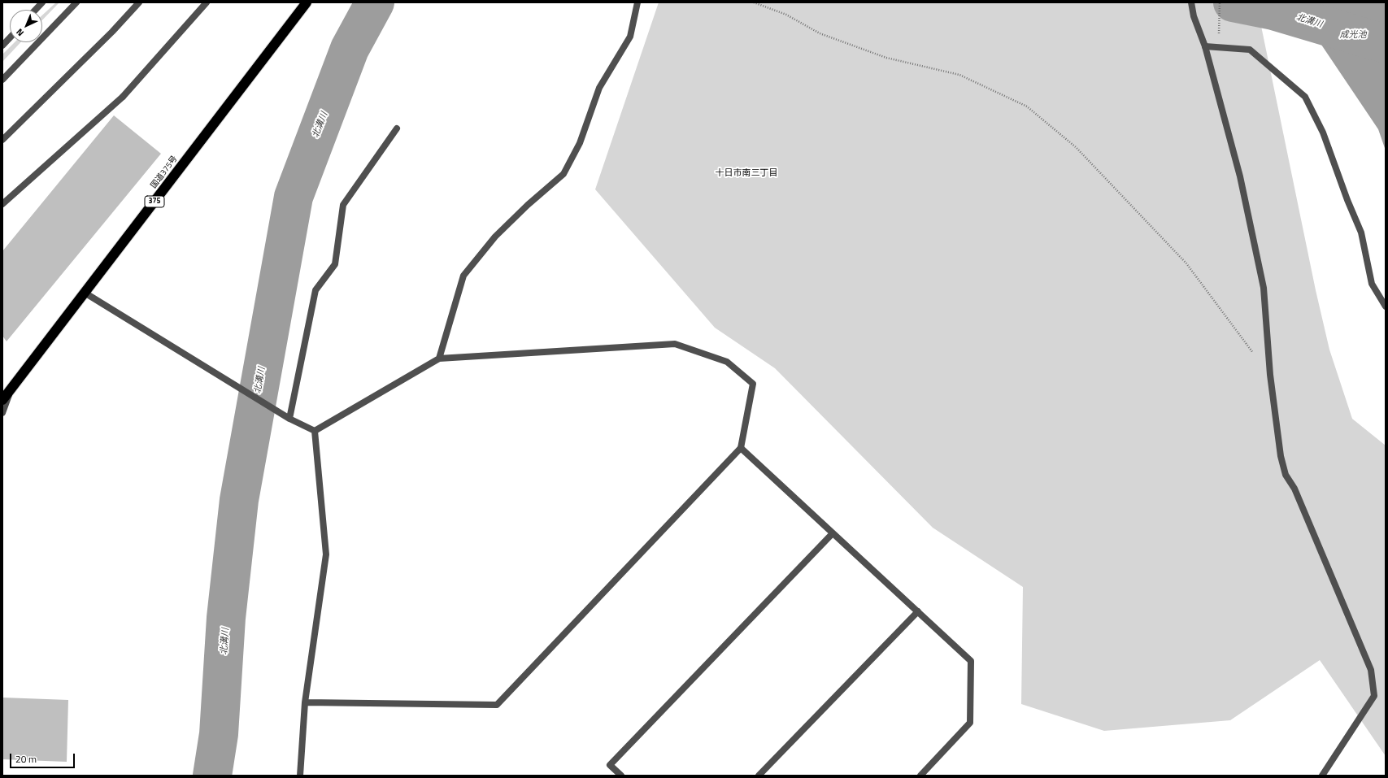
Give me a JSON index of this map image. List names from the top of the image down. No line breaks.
{"streets":{"highway":["国道375号","375"]},"districts":["十日市南三丁目"],"water":["北溝川","成光池"],"scale_bar":"20 m","north":"bottom left"}
